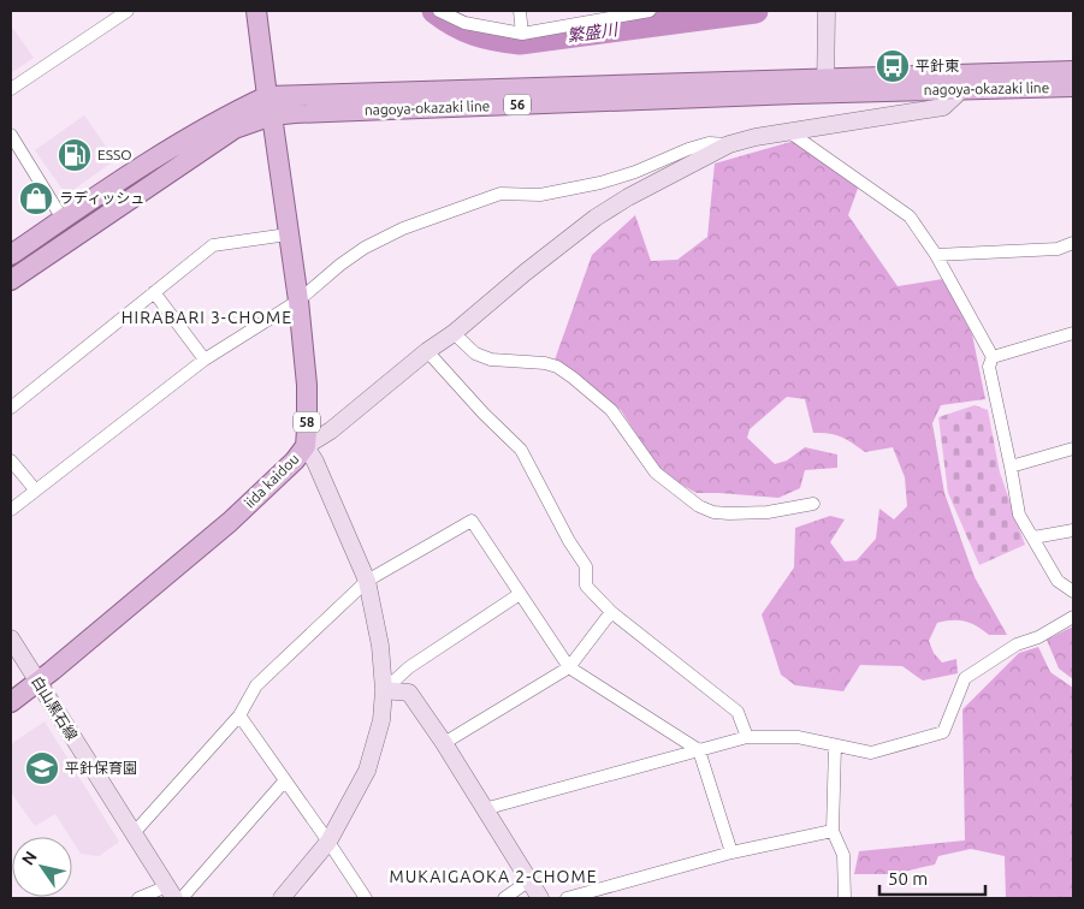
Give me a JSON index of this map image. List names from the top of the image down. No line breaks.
{"streets":{"main road":["nagoya-okazaki line","56","58","iida kaidou"],"street":["白山黒石線"]},"crossings":[["nagoya-okazaki line","iida kaidou"],["iida kaidou","白山黒石線"]],"districts":["HIRABARI 3-CHOME","MUKAIGAOKA 2-CHOME"],"water":["繁盛川"],"places":{"bus stop":["平針東"],"fuel station":["ESSO"],"shop":["ラディッシュ"],"school or university":["平針保育園"]},"scale_bar":"50 m","north":"top left"}
